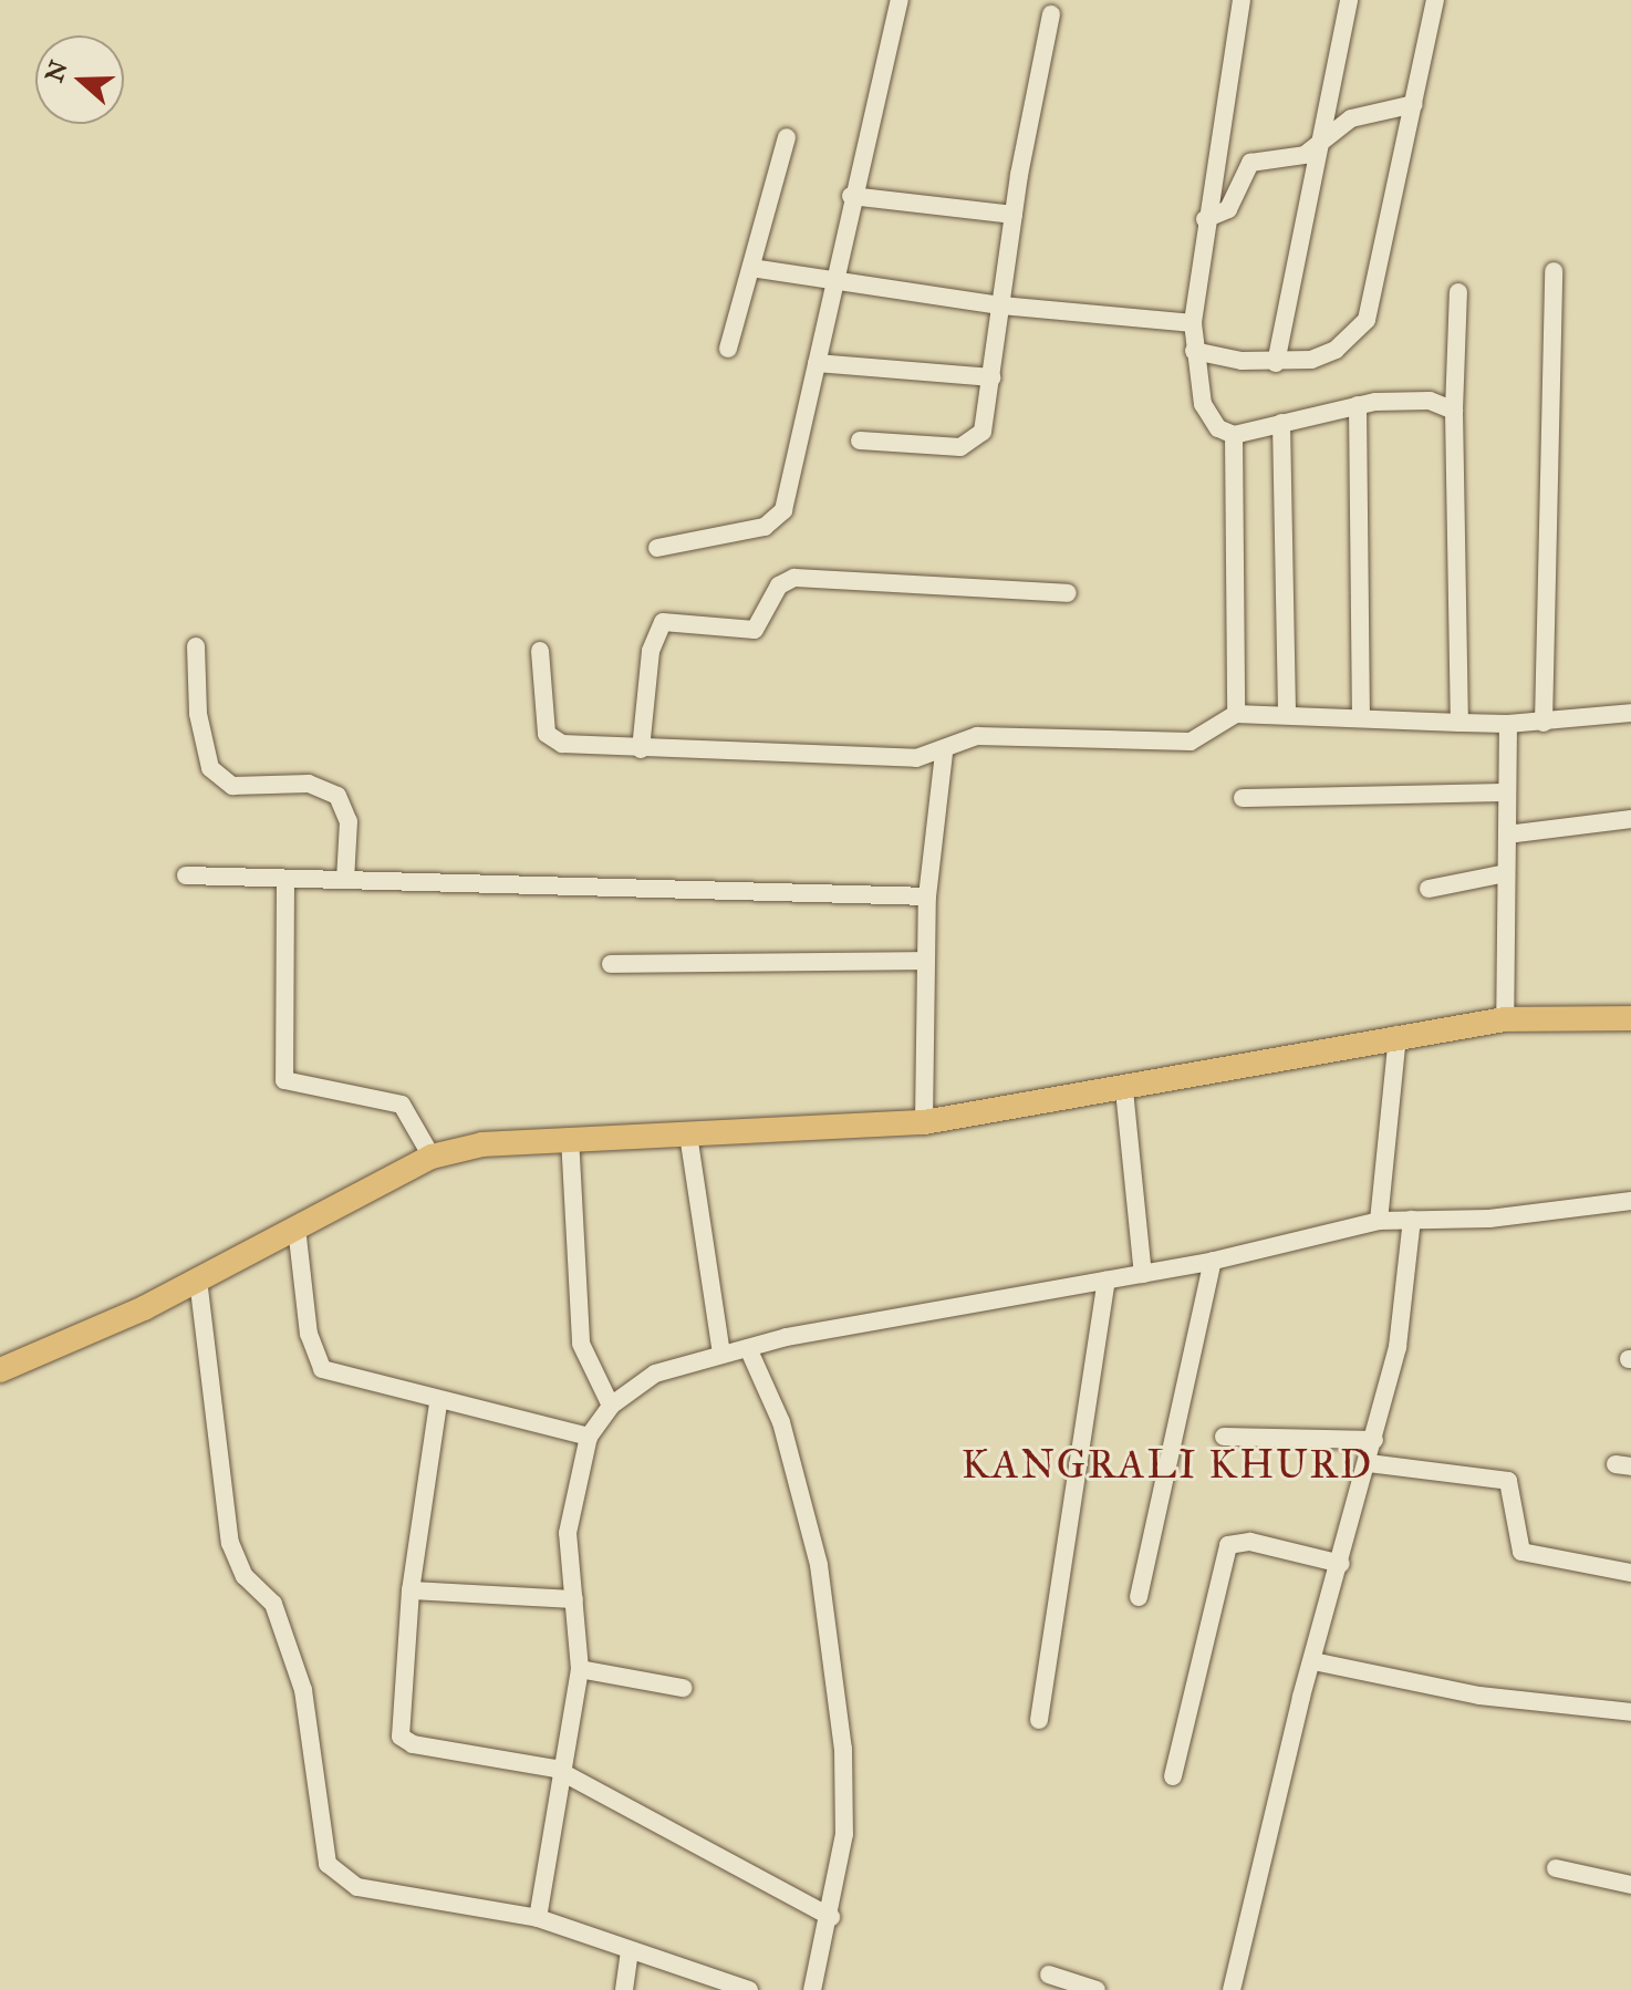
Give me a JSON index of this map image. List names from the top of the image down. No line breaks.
{"districts":["KANGRALI KHURD"],"north":"left"}
